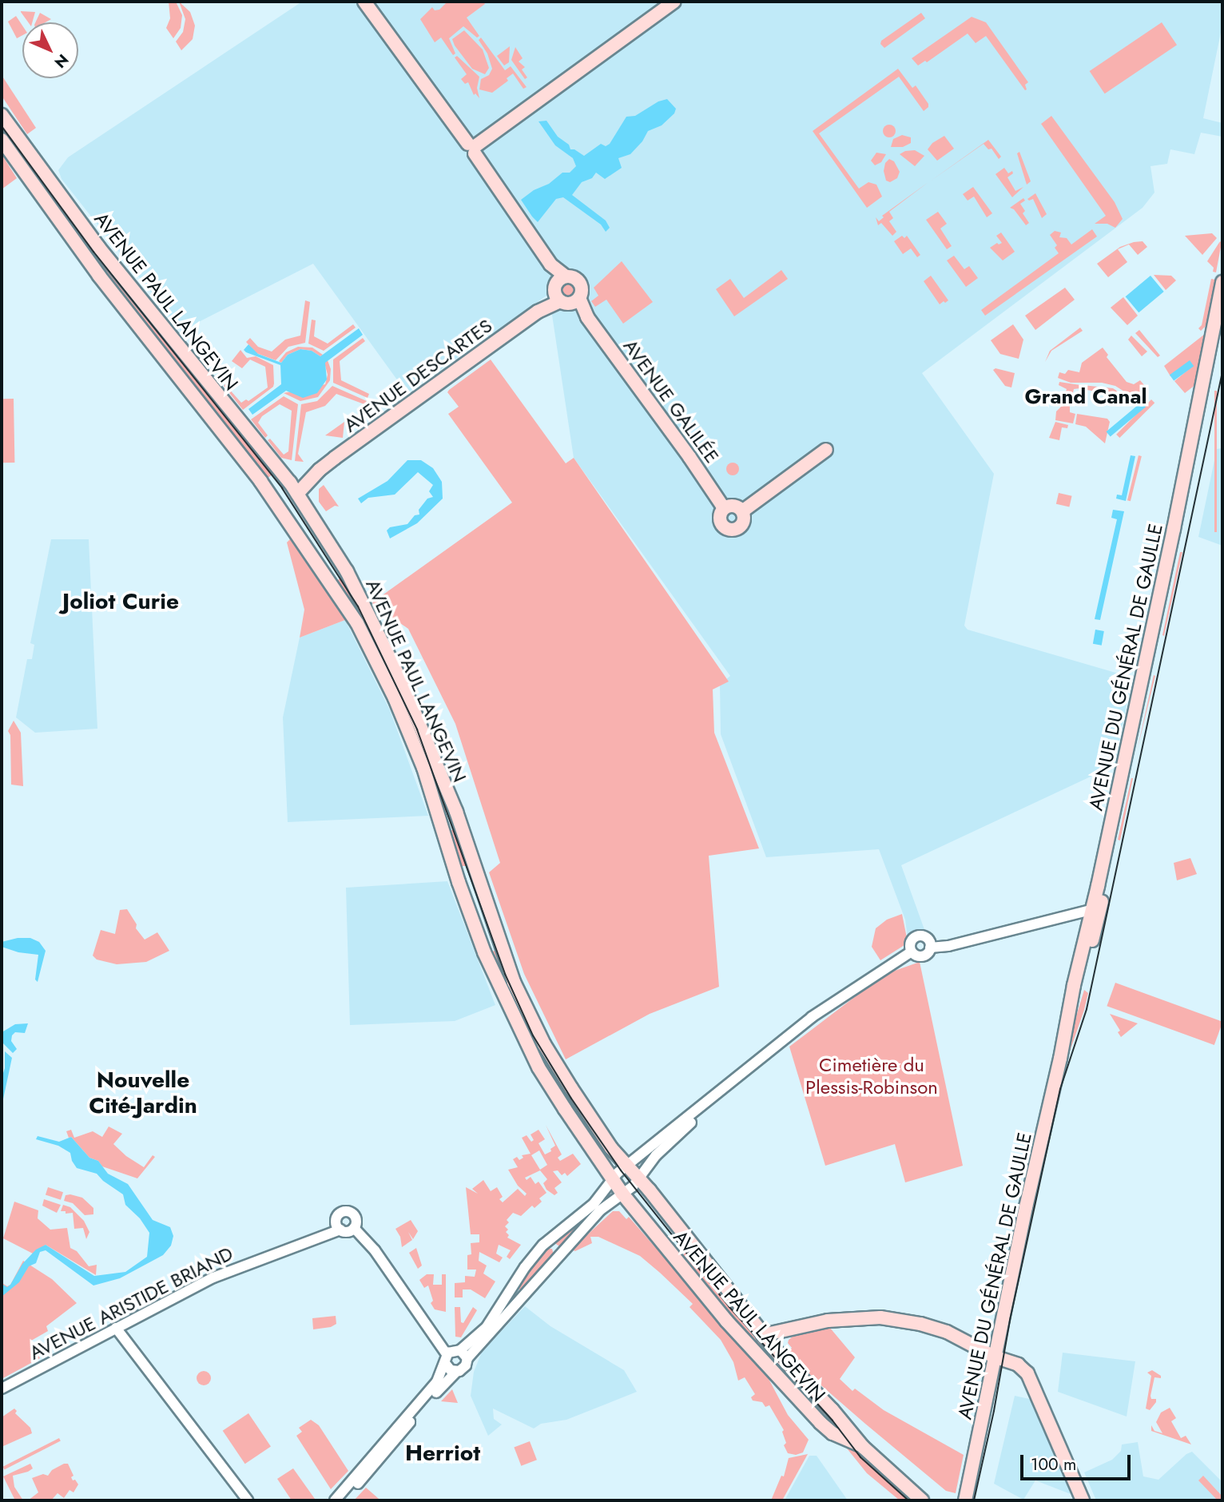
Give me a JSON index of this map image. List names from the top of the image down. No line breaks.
{"streets":{"main road":["AVENUE PAUL LANGEVIN","AVENUE DESCARTES","AVENUE GALILÉE","AVENUE DU GÉNÉRAL DE GAULLE"],"street":["AVENUE ARISTIDE BRIAND"]},"crossings":[["AVENUE PAUL LANGEVIN","AVENUE DESCARTES"],["AVENUE DESCARTES","AVENUE GALILÉE"]],"districts":["Grand Canal","Joliot Curie","Nouvelle Cité-Jardin","Herriot"],"parks":["Cimetière du Plessis-Robinson"],"scale_bar":"100 m","north":"bottom right"}
